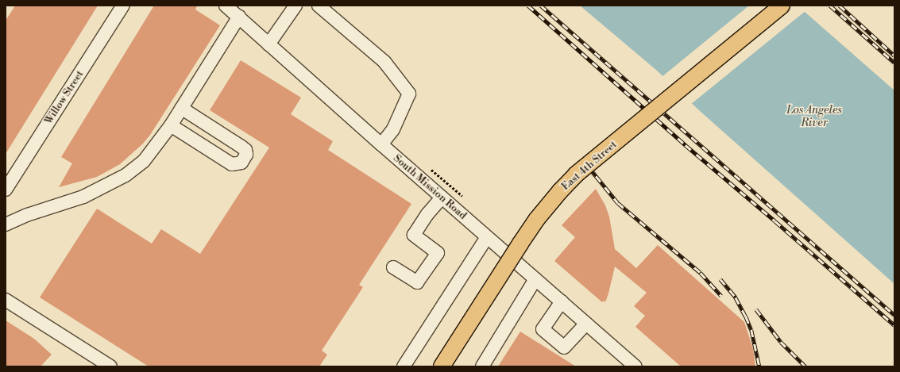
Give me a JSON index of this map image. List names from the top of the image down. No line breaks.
{"streets":{"main road":["East 4th Street"],"street":["Willow Street","South Mission Road"]},"water":["Los Angeles River"]}
